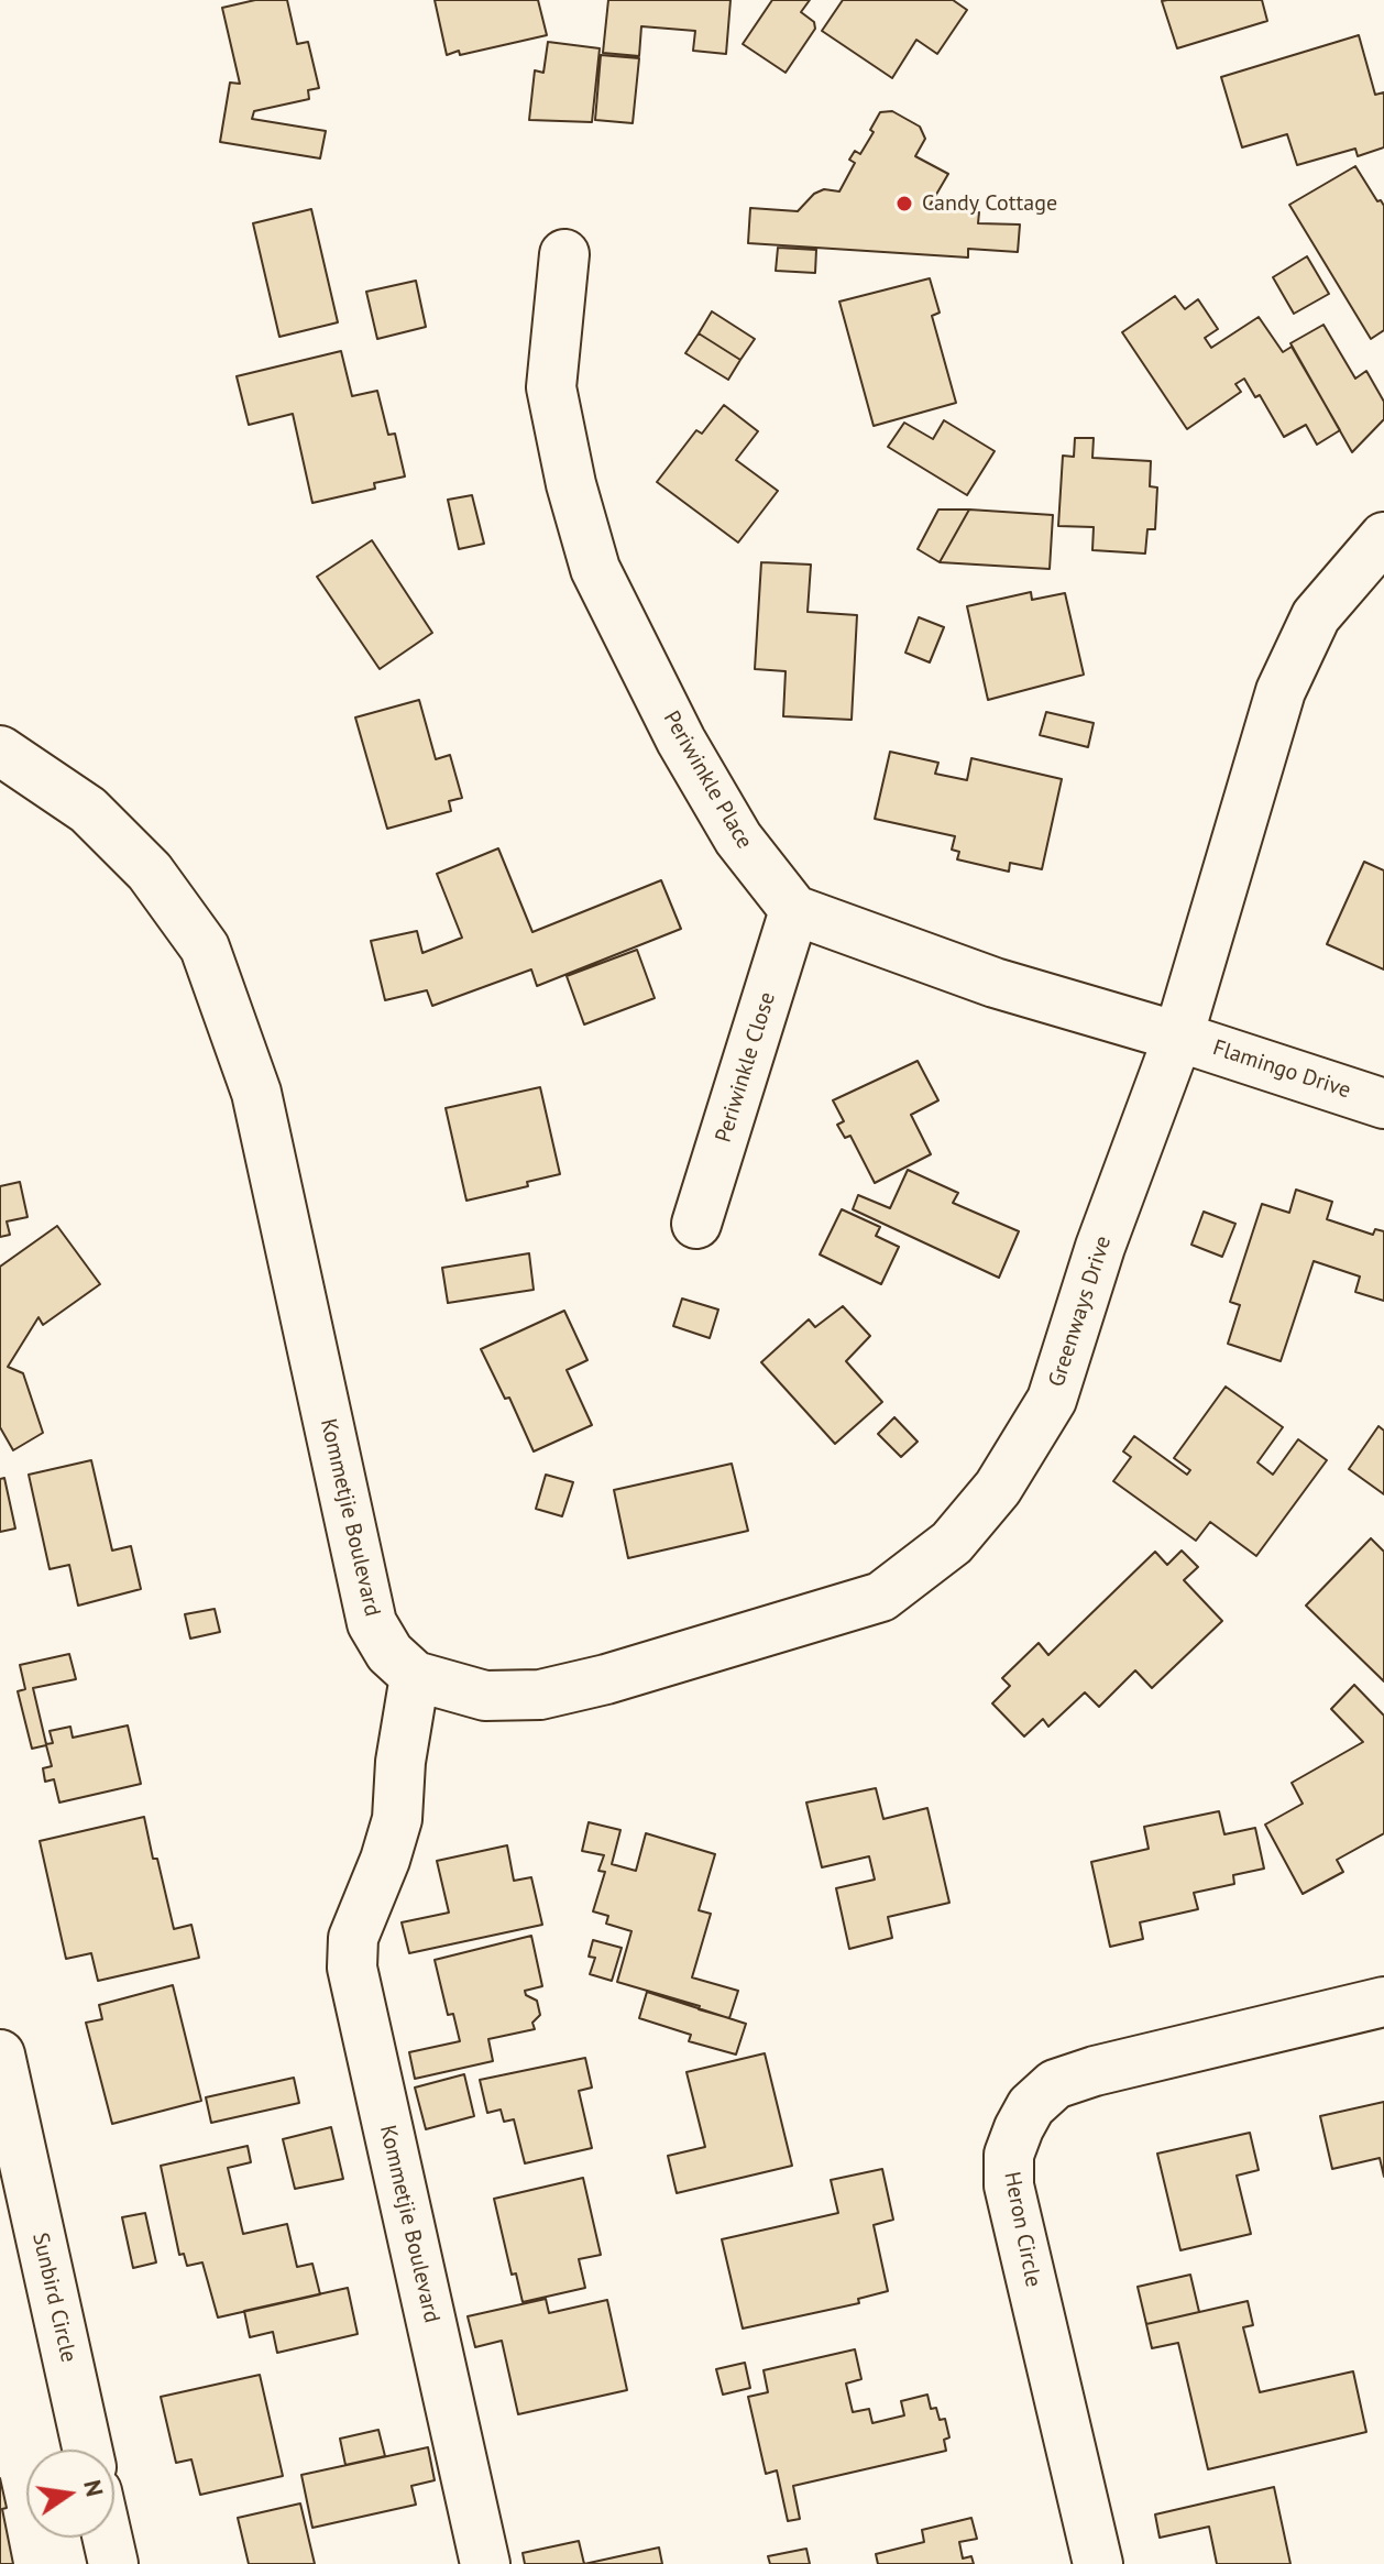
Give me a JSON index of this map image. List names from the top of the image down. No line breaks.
{"streets":{"street":["Periwinkle Place","Periwinkle Close","Flamingo Drive","Greenways Drive","Kommetjie Boulevard","Heron Circle","Sunbird Circle"]},"crossings":[["Periwinkle Place","Periwinkle Close"],["Flamingo Drive","Greenways Drive"],["Greenways Drive","Kommetjie Boulevard"]],"places":["Candy Cottage"],"north":"right"}
